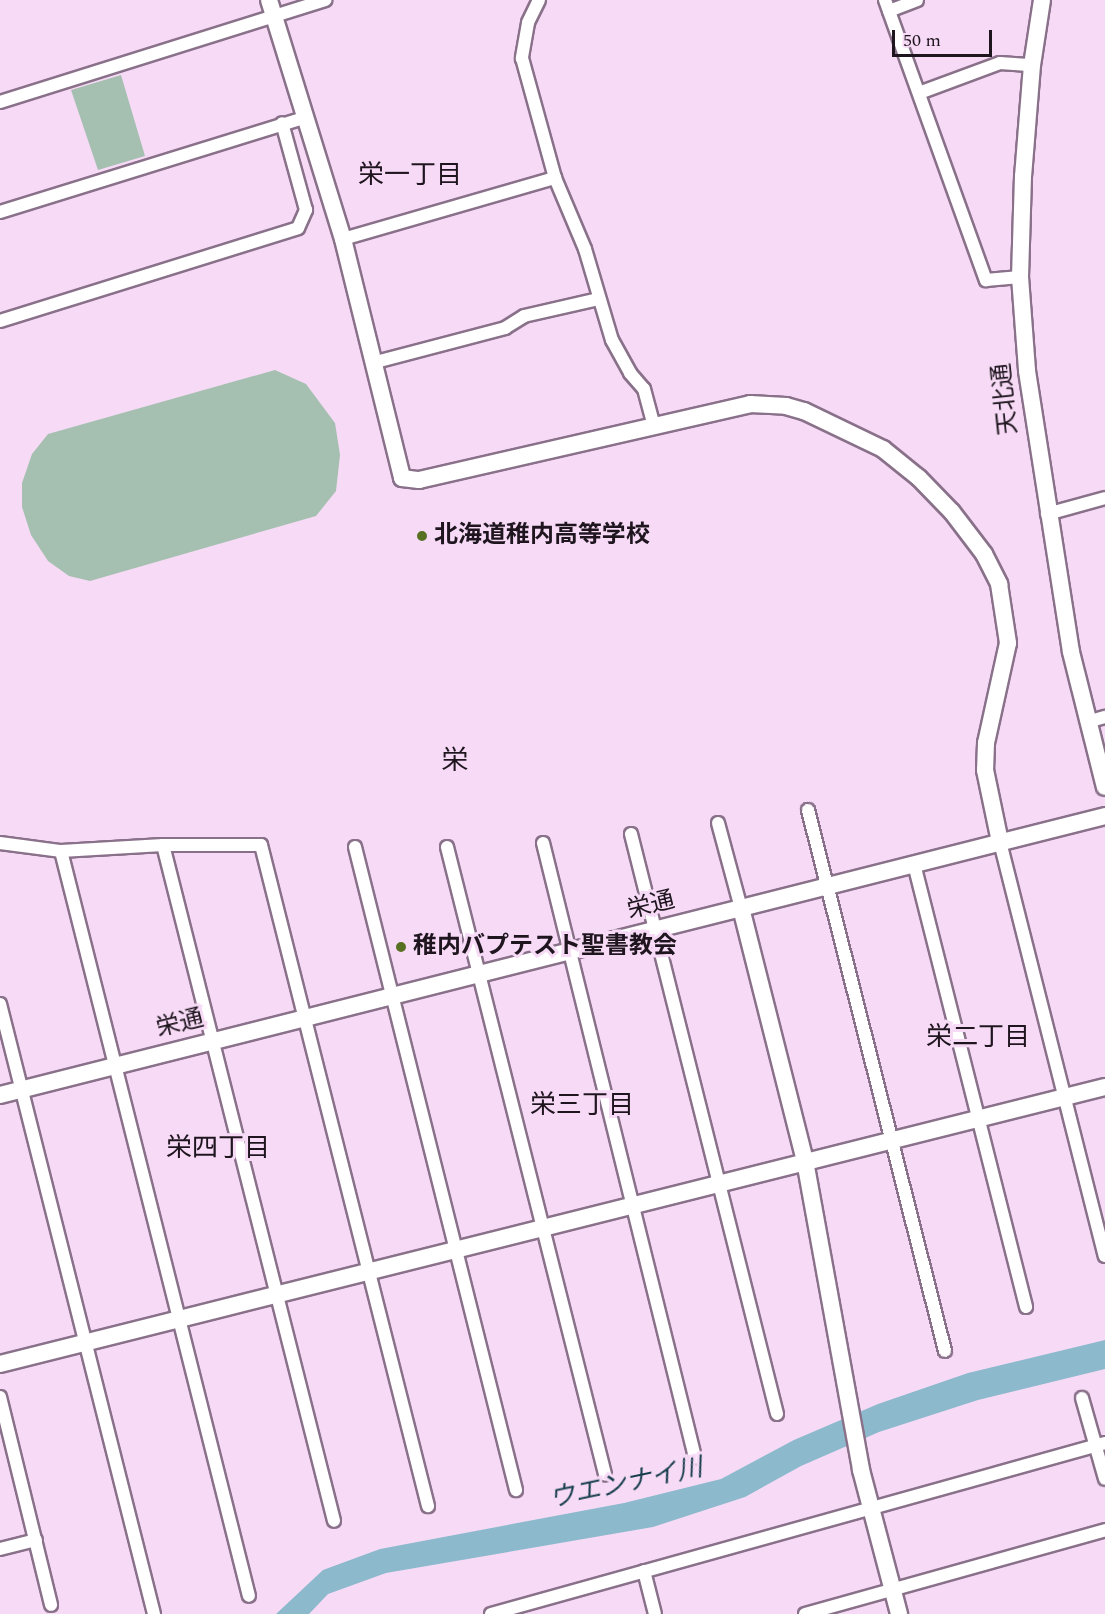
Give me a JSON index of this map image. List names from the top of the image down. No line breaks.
{"streets":{"street":["天北通","栄通"]},"districts":["栄一丁目","栄","栄二丁目","栄三丁目","栄四丁目"],"water":["ウエンナイ川"],"places":["北海道稚内高等学校","稚内バプテスト聖書教会"],"scale_bar":"50 m"}
